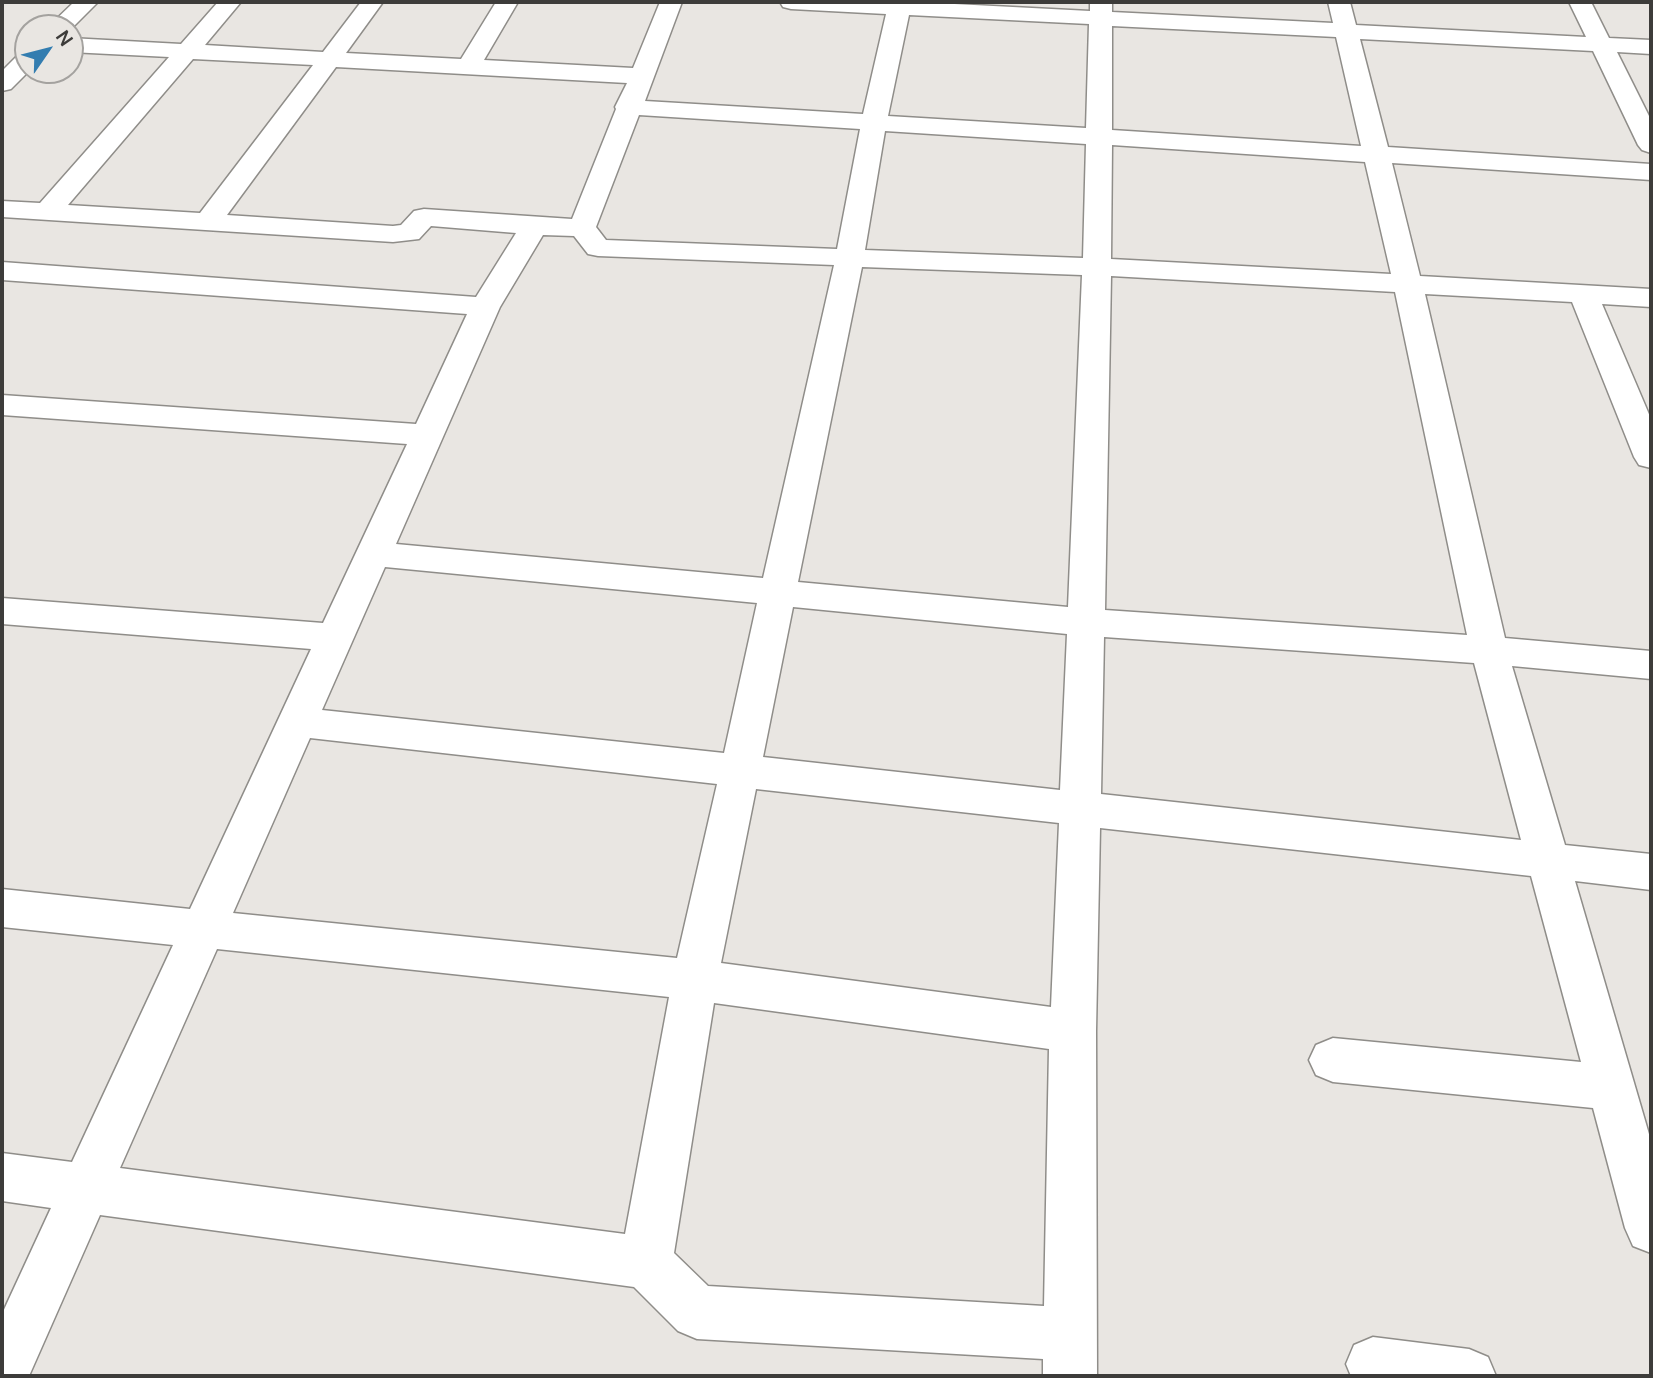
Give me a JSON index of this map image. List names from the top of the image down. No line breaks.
{"north":"top right"}
